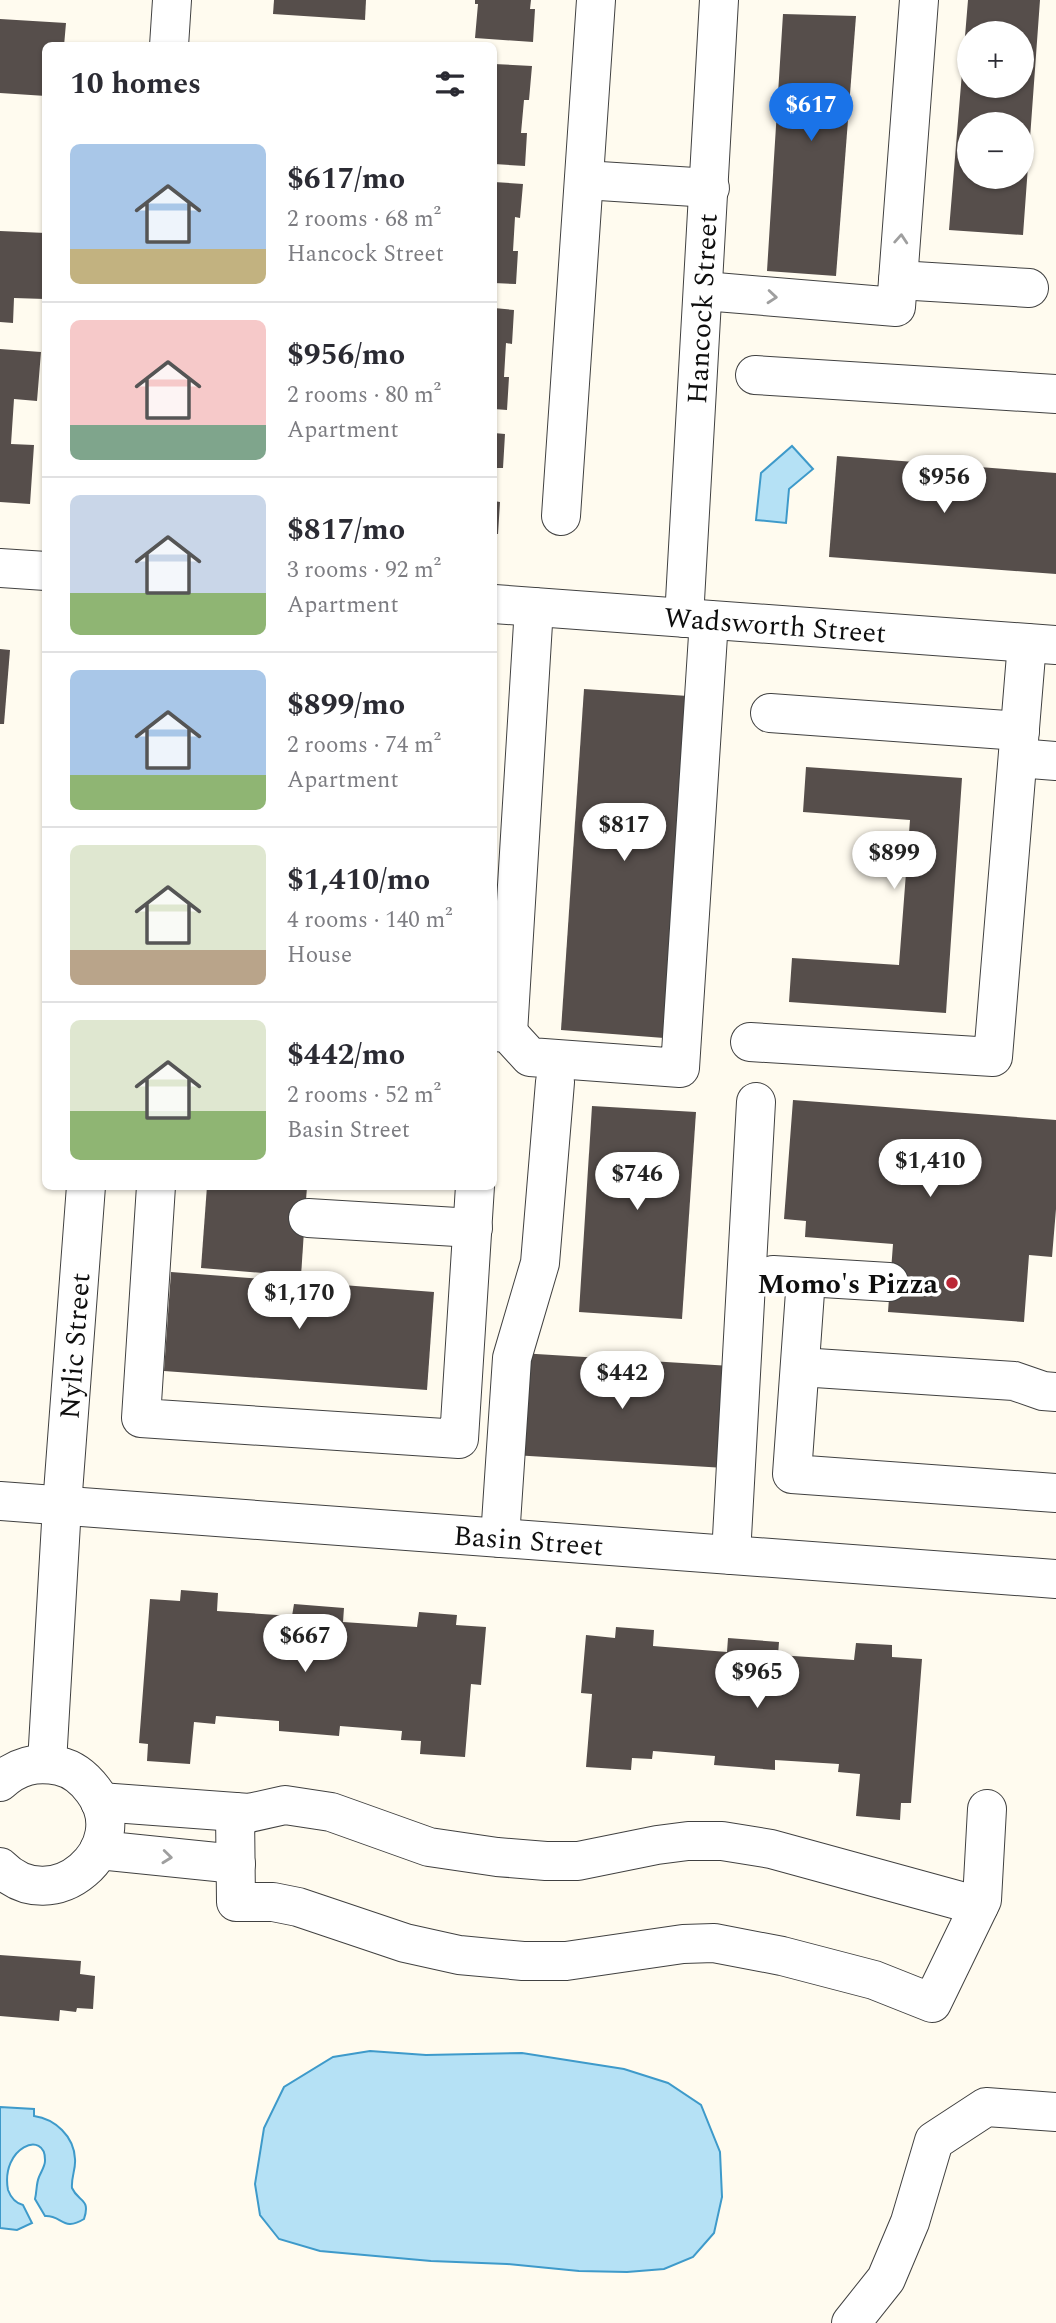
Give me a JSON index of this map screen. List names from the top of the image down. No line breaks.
{"streets":{"street":["Hancock Street","Wadsworth Street","Nylic Street","Basin Street"]},"crossings":[["Hancock Street","Wadsworth Street"],["Nylic Street","Basin Street"]],"places":["Momo's Pizza"],"page":{"map_buttons":["+","−"],"heading":"10 homes","price":["$617","$956","$817","$899","$1,410","$746","$1,170","$442","$667","$965"],"list":[{"name":"$617/mo","note":"2 rooms · 68 m² · Hancock Street"},{"name":"$956/mo","note":"2 rooms · 80 m² · Apartment"},{"name":"$817/mo","note":"3 rooms · 92 m² · Apartment"},{"name":"$899/mo","note":"2 rooms · 74 m² · Apartment"},{"name":"$1,410/mo","note":"4 rooms · 140 m² · House"},{"name":"$442/mo","note":"2 rooms · 52 m² · Basin Street"}]}}
